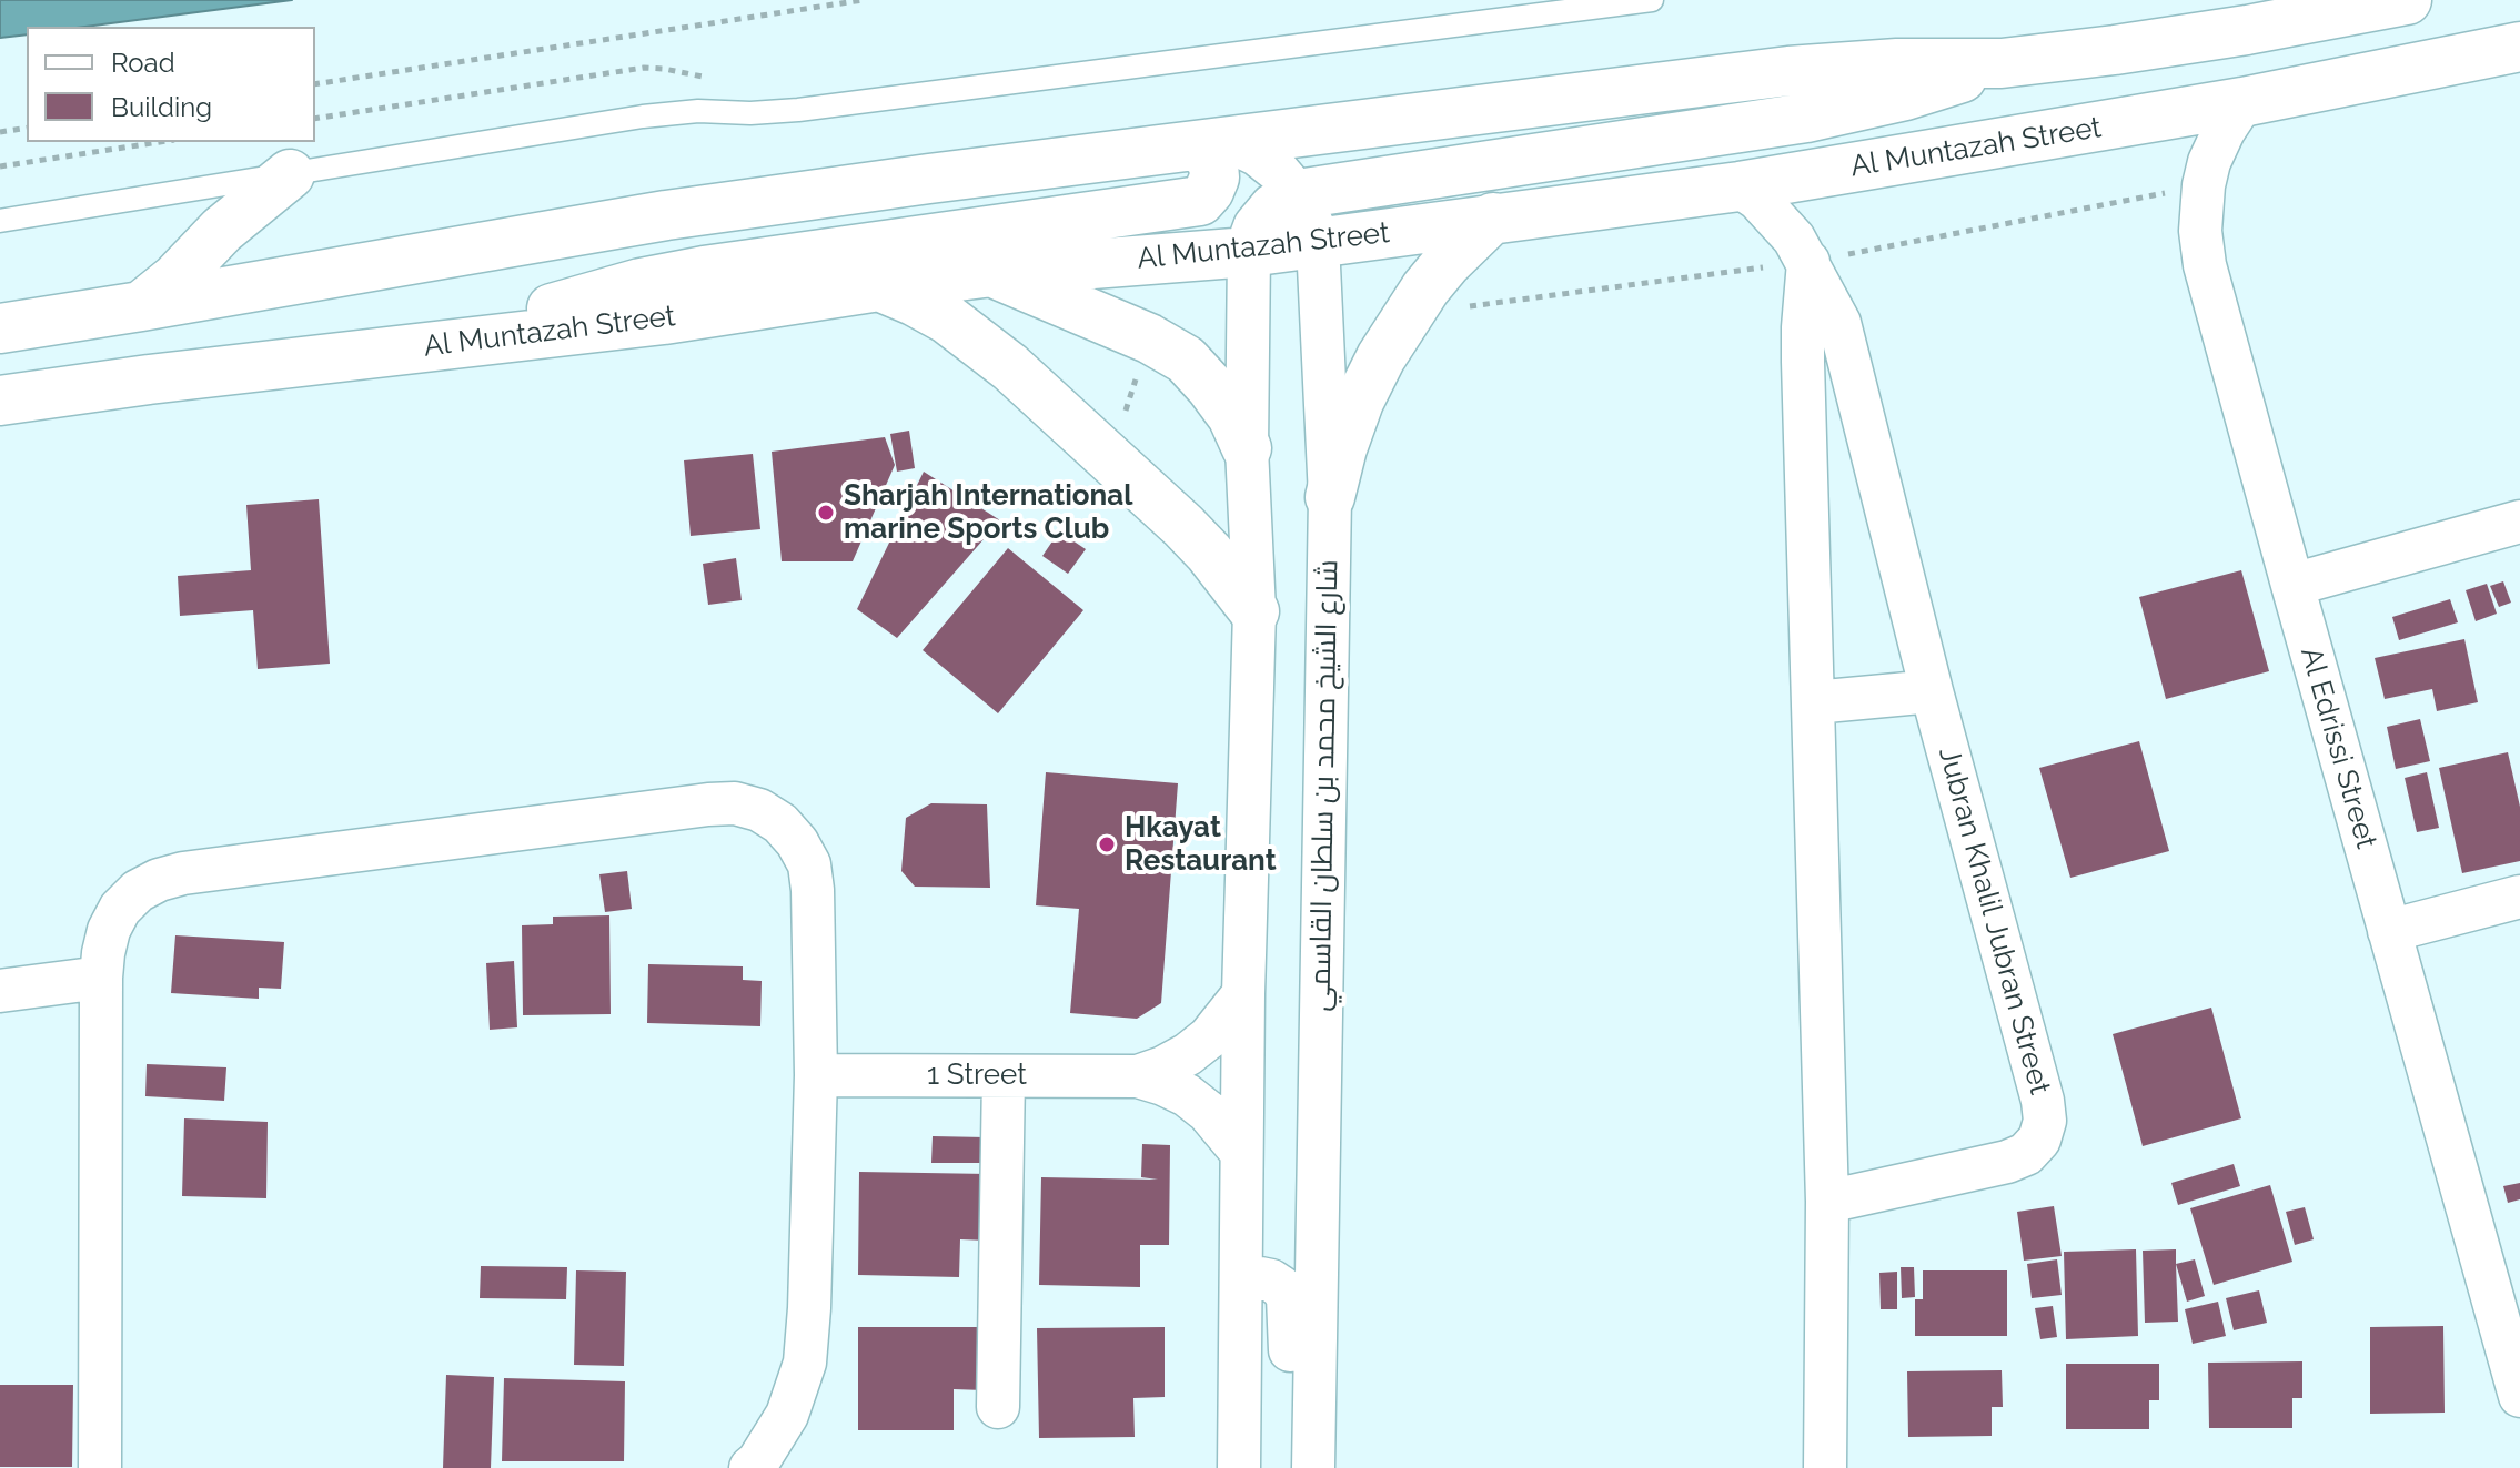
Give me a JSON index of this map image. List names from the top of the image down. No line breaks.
{"streets":{"main road":["Al Muntazah Street"],"street":["Al Edrissi Street","شارع الشيخ محمد بن سلطان القاسمي","Jubran Khalil Jubran Street","1 Street"]},"crossings":[["Al Muntazah Street","Al Edrissi Street"],["Al Muntazah Street","شارع الشيخ محمد بن سلطان القاسمي"],["Al Muntazah Street","Jubran Khalil Jubran Street"]],"places":["Sharjah International marine Sports Club","Hkayat Restaurant"],"legend":["Road","Building"]}
